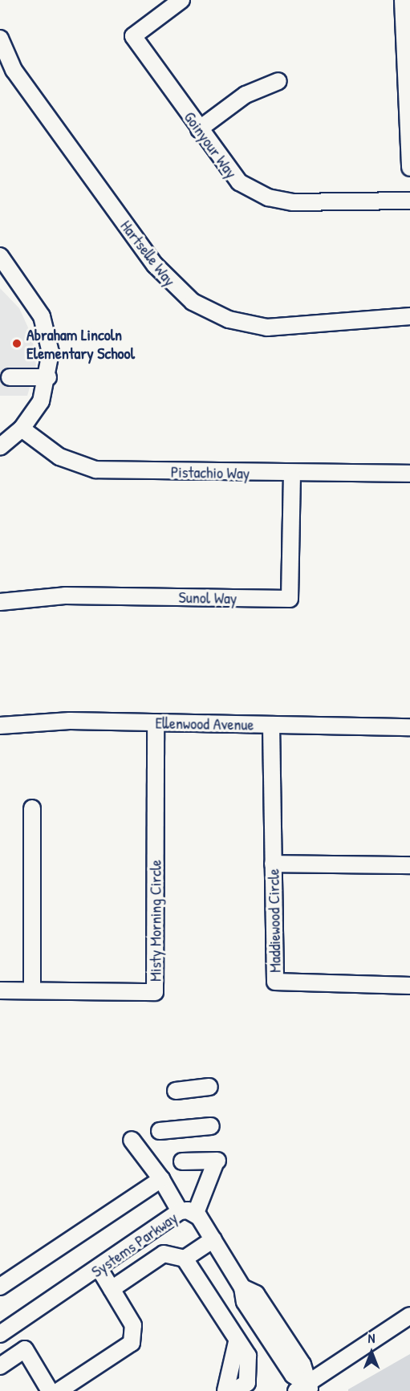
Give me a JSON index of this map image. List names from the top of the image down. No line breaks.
{"streets":{"street":["Goinyour Way","Hartselle Way","Pistachio Way","Sunol Way","Ellenwood Avenue","Misty Morning Circle","Maddiewood Circle","Systems Parkway"]},"crossings":[["Pistachio Way","Sunol Way"],["Ellenwood Avenue","Misty Morning Circle"],["Ellenwood Avenue","Maddiewood Circle"]],"places":["Abraham Lincoln Elementary School"],"north":"top"}
